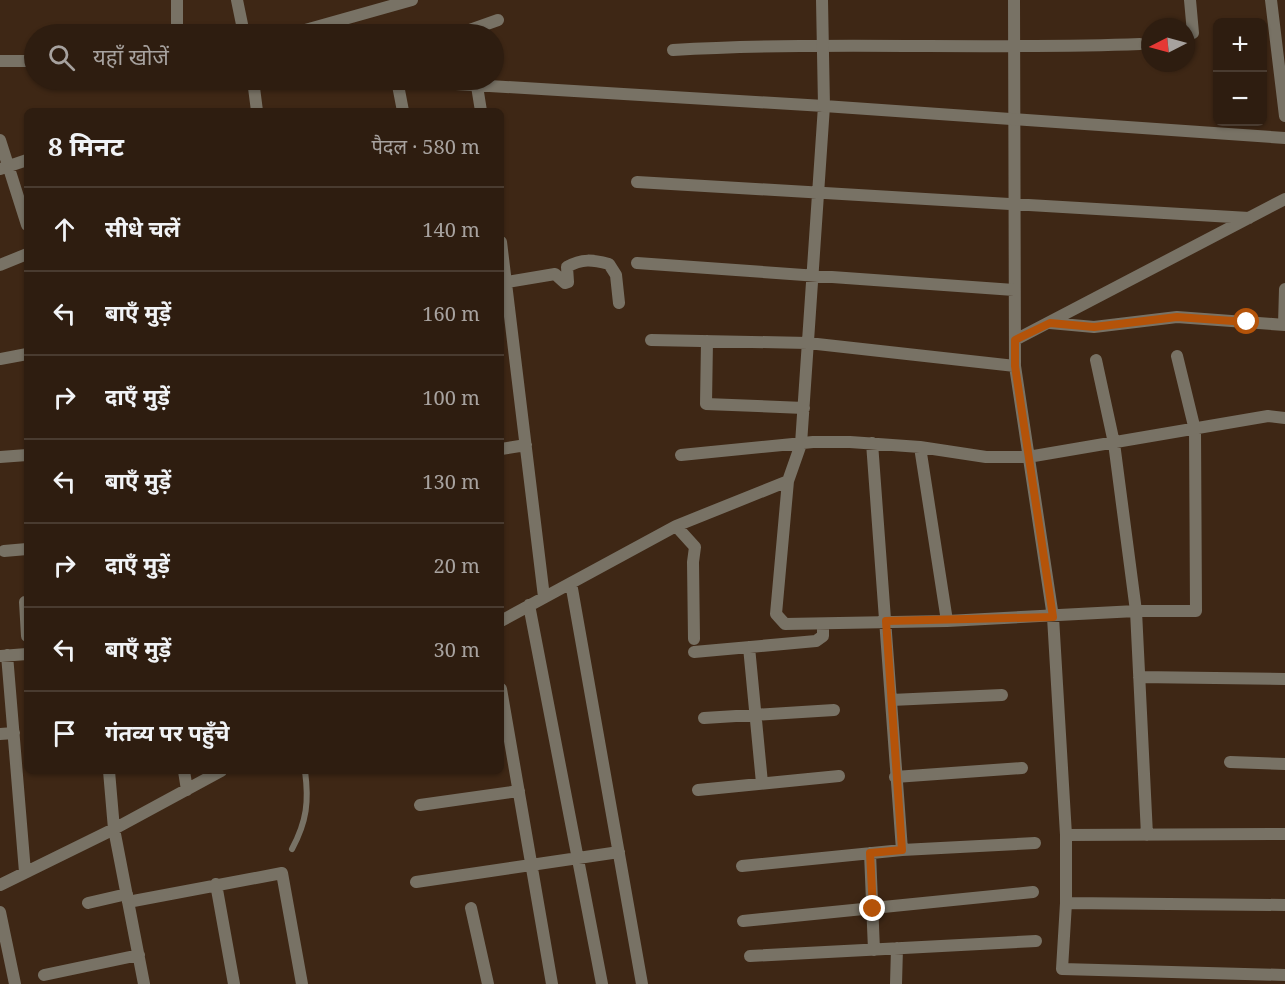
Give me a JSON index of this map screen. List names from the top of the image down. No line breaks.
{"north":"left","page":{"map_buttons":["+","−"],"search":"यहाँ खोजें","heading":["8 मिनट","पैदल · 580 m"],"list":[["सीधे चलें","140 m"],["बाएँ मुड़ें","160 m"],["दाएँ मुड़ें","100 m"],["बाएँ मुड़ें","130 m"],["दाएँ मुड़ें","20 m"],["बाएँ मुड़ें","30 m"],"गंतव्य पर पहुँचे"]}}
